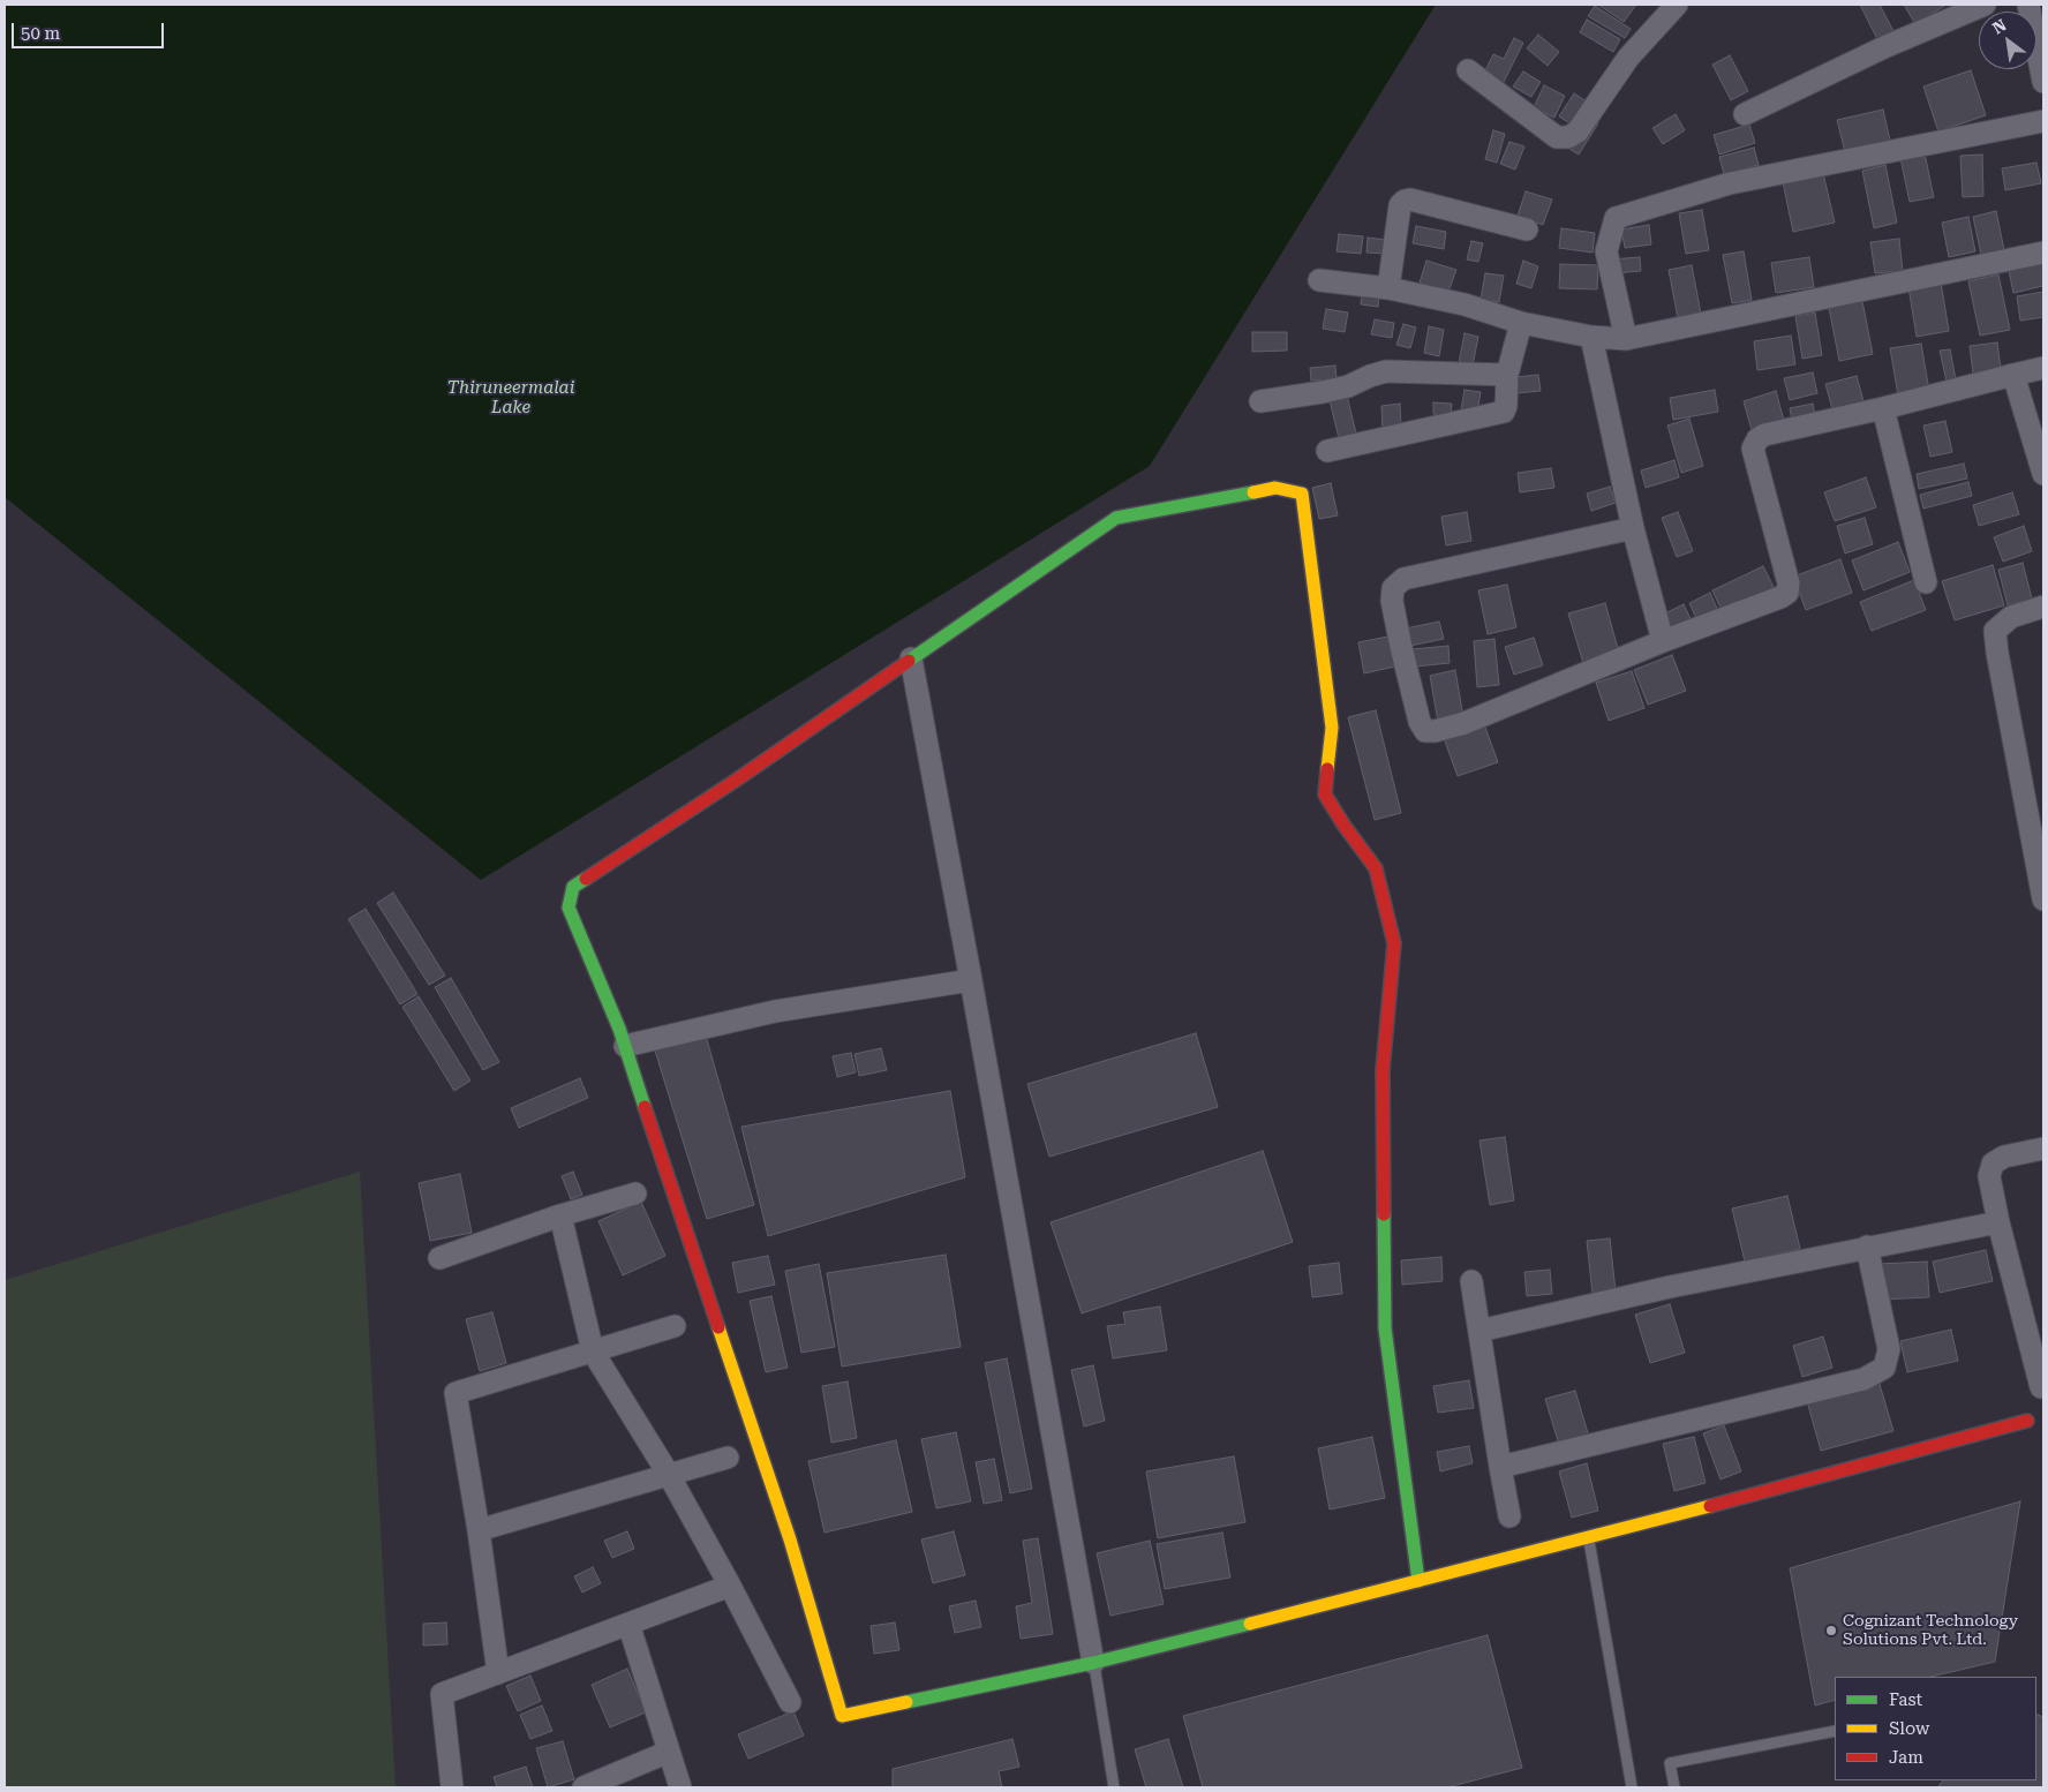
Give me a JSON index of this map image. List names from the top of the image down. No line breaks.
{"water":["Thiruneermalai Lake"],"places":["Cognizant Technology Solutions Pvt. Ltd."],"legend":["Fast","Slow","Jam"],"scale_bar":"50 m","north":"top left"}
